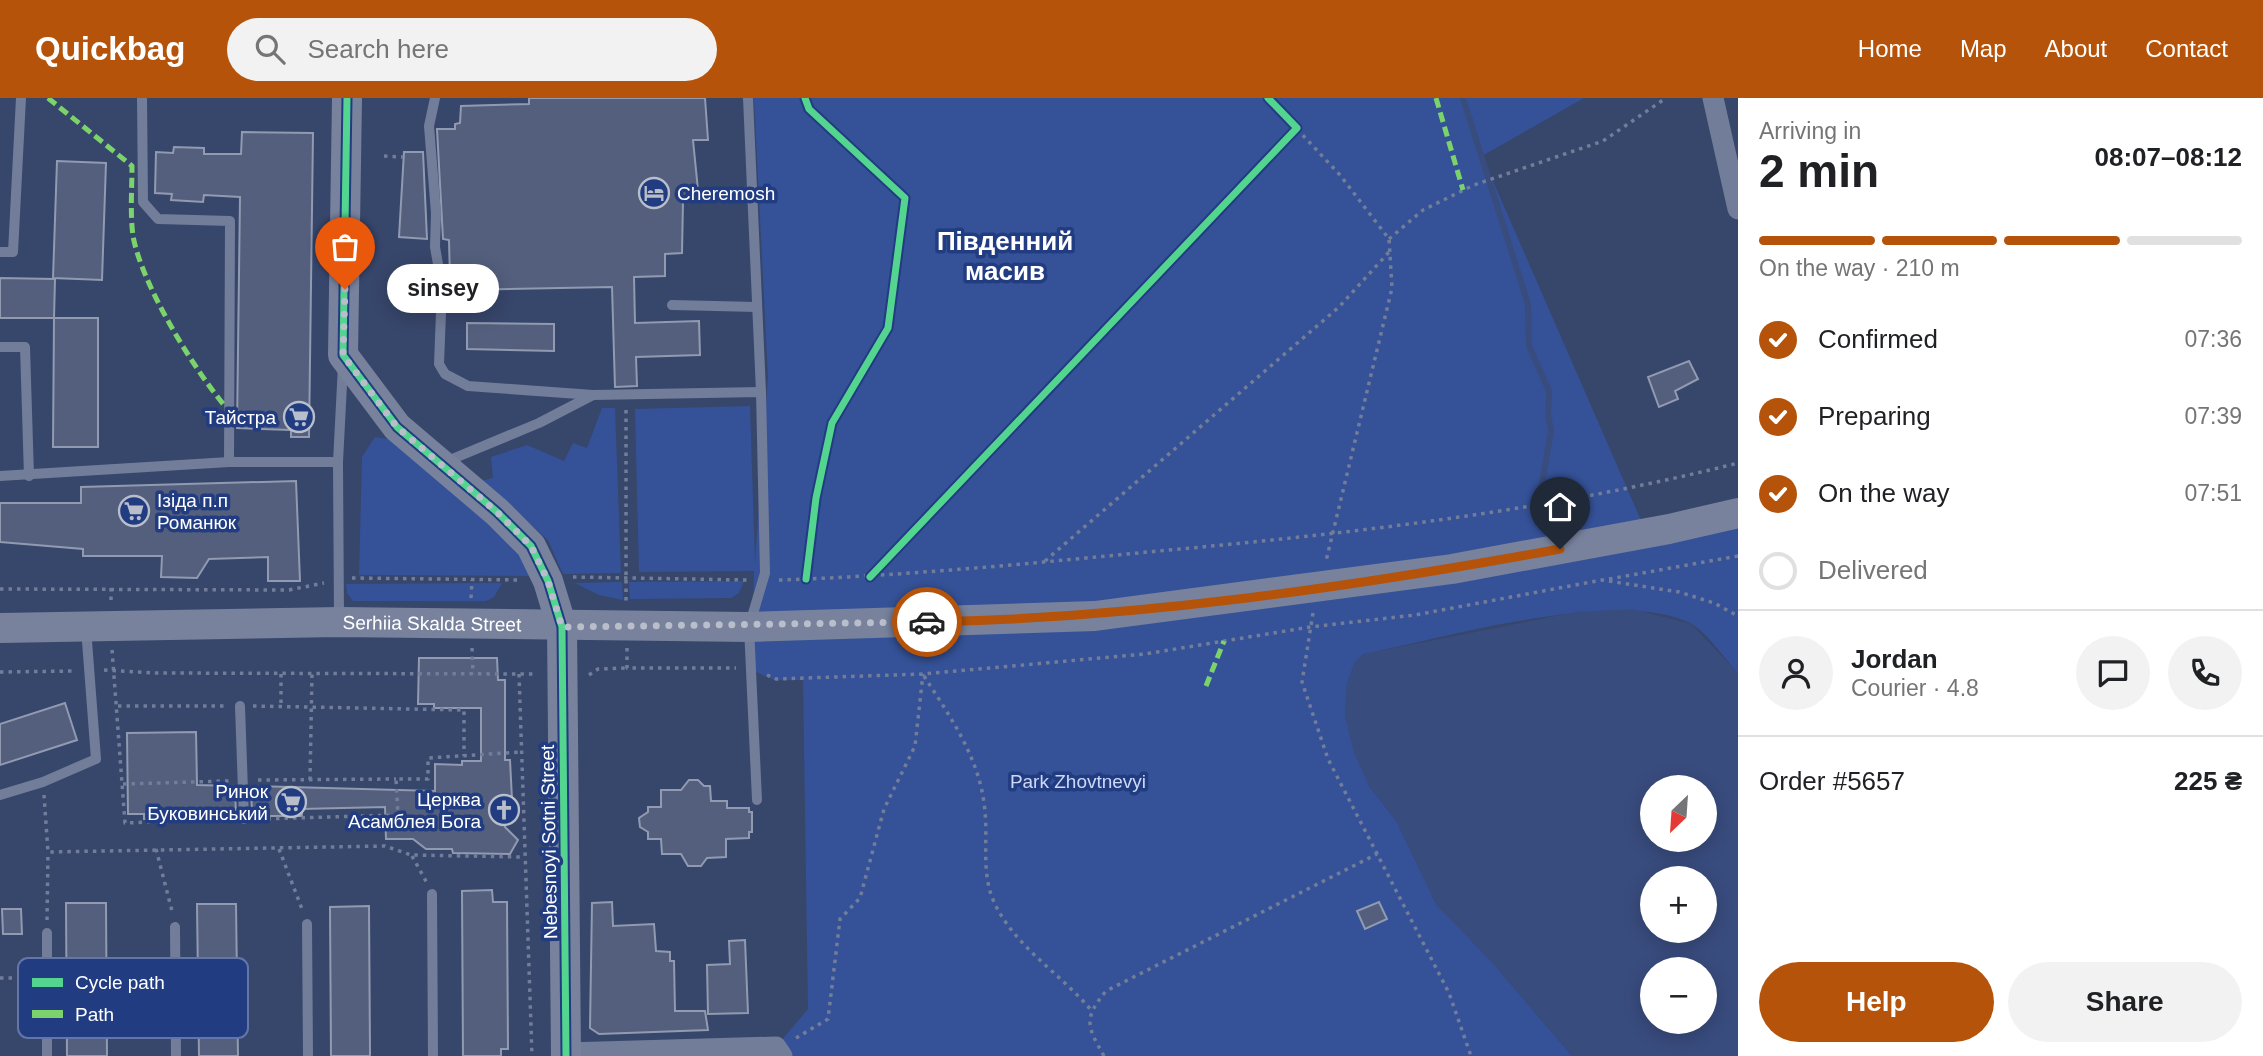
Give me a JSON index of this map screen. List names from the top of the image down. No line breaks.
{"streets":{"main road":["Serhiia Skalda Street","Nebesnoyi Sotni Street"]},"crossings":[["Serhiia Skalda Street","Nebesnoyi Sotni Street"]],"districts":["Південний масив"],"parks":["Park Zhovtnevyi"],"places":{"hotel":["Cheremosh"],"other":["sinsey"],"supermarket":["Тайстра","Ізіда п.п Романюк","Ринок Буковинський"],"church":["Церква Асамблея Бога"]},"legend":["Cycle path","Path"],"north":"bottom left","page":{"header":"Quickbag","search":"Search here","nav":["Home","Map","About","Contact"],"heading":["2 min","Arriving in","08:07–08:12"],"panel":["Jordan","Courier · 4.8","Order #5657","225 ₴"],"bar":"On the way · 210 m","bubble":"sinsey","list":[["Confirmed","07:36"],["Preparing","07:39"],["On the way","07:51"],"Delivered"],"map_buttons":["+","−"],"buttons":["Help","Share"]}}
